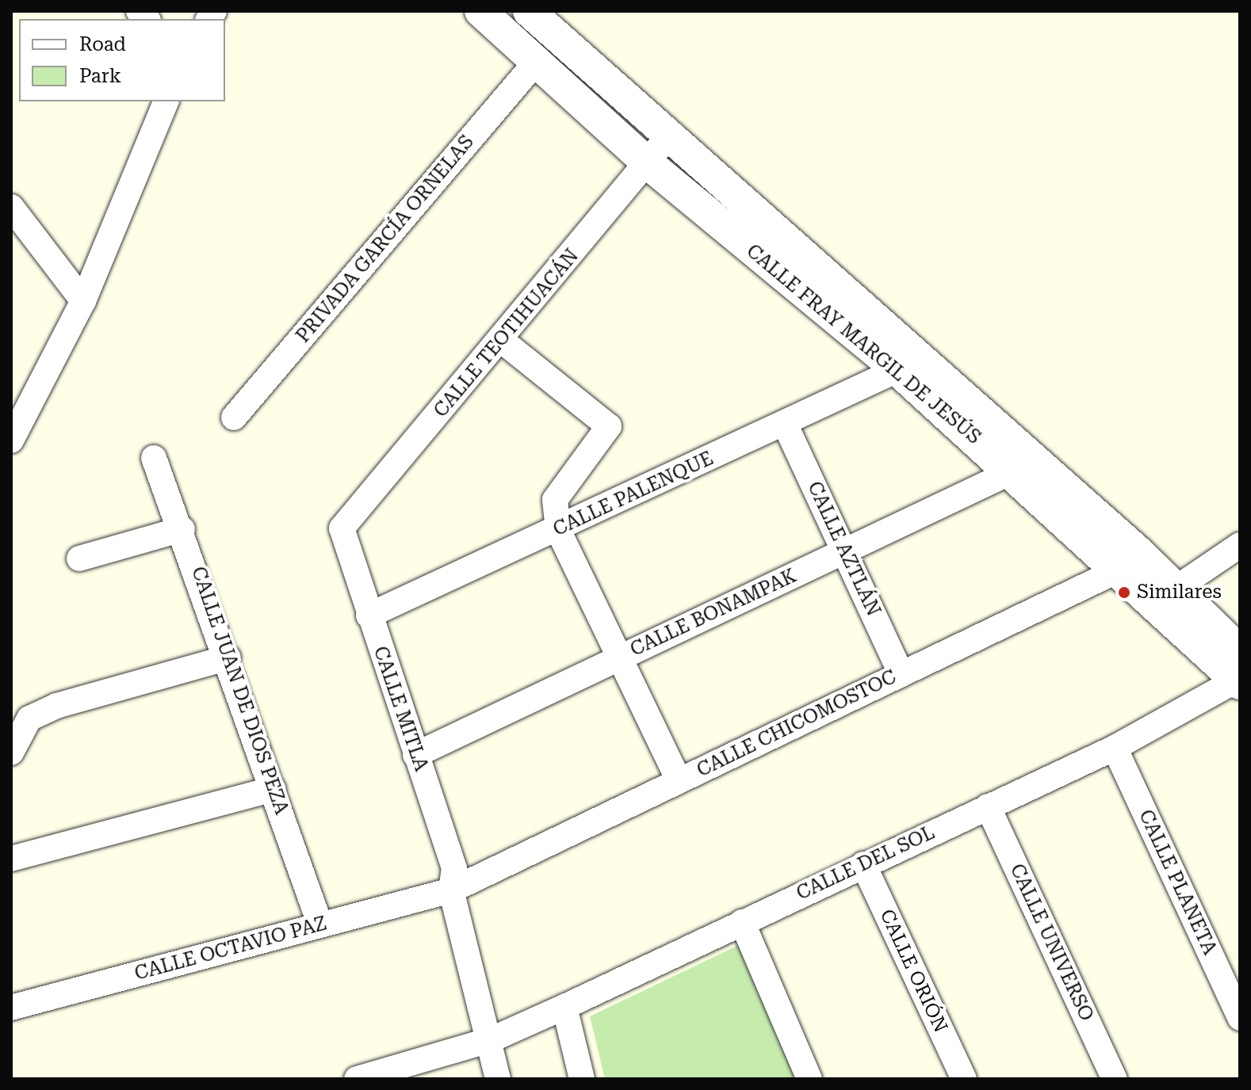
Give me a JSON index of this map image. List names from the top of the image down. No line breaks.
{"streets":{"street":["PRIVADA GARCÍA ORNELAS","CALLE TEOTIHUACÁN","CALLE FRAY MARGIL DE JESÚS","CALLE PALENQUE","CALLE AZTLÁN","CALLE BONAMPAK","CALLE JUAN DE DIOS PEZA","CALLE MITLA","CALLE CHICOMOSTOC","CALLE DEL SOL","CALLE PLANETA","CALLE UNIVERSO","CALLE OCTAVIO PAZ","CALLE ORIÓN"]},"crossings":[["PRIVADA GARCÍA ORNELAS","CALLE FRAY MARGIL DE JESÚS"],["CALLE TEOTIHUACÁN","CALLE FRAY MARGIL DE JESÚS"],["CALLE TEOTIHUACÁN","CALLE MITLA"],["CALLE FRAY MARGIL DE JESÚS","CALLE PALENQUE"],["CALLE FRAY MARGIL DE JESÚS","CALLE BONAMPAK"],["CALLE FRAY MARGIL DE JESÚS","CALLE CHICOMOSTOC"],["CALLE FRAY MARGIL DE JESÚS","CALLE DEL SOL"],["CALLE PALENQUE","CALLE AZTLÁN"],["CALLE PALENQUE","CALLE MITLA"],["CALLE AZTLÁN","CALLE BONAMPAK"],["CALLE AZTLÁN","CALLE CHICOMOSTOC"],["CALLE BONAMPAK","CALLE MITLA"],["CALLE JUAN DE DIOS PEZA","CALLE OCTAVIO PAZ"],["CALLE MITLA","CALLE CHICOMOSTOC"],["CALLE MITLA","CALLE OCTAVIO PAZ"],["CALLE CHICOMOSTOC","CALLE OCTAVIO PAZ"],["CALLE DEL SOL","CALLE PLANETA"],["CALLE DEL SOL","CALLE UNIVERSO"],["CALLE DEL SOL","CALLE ORIÓN"]],"places":["Similares"],"legend":["Road","Park"]}
